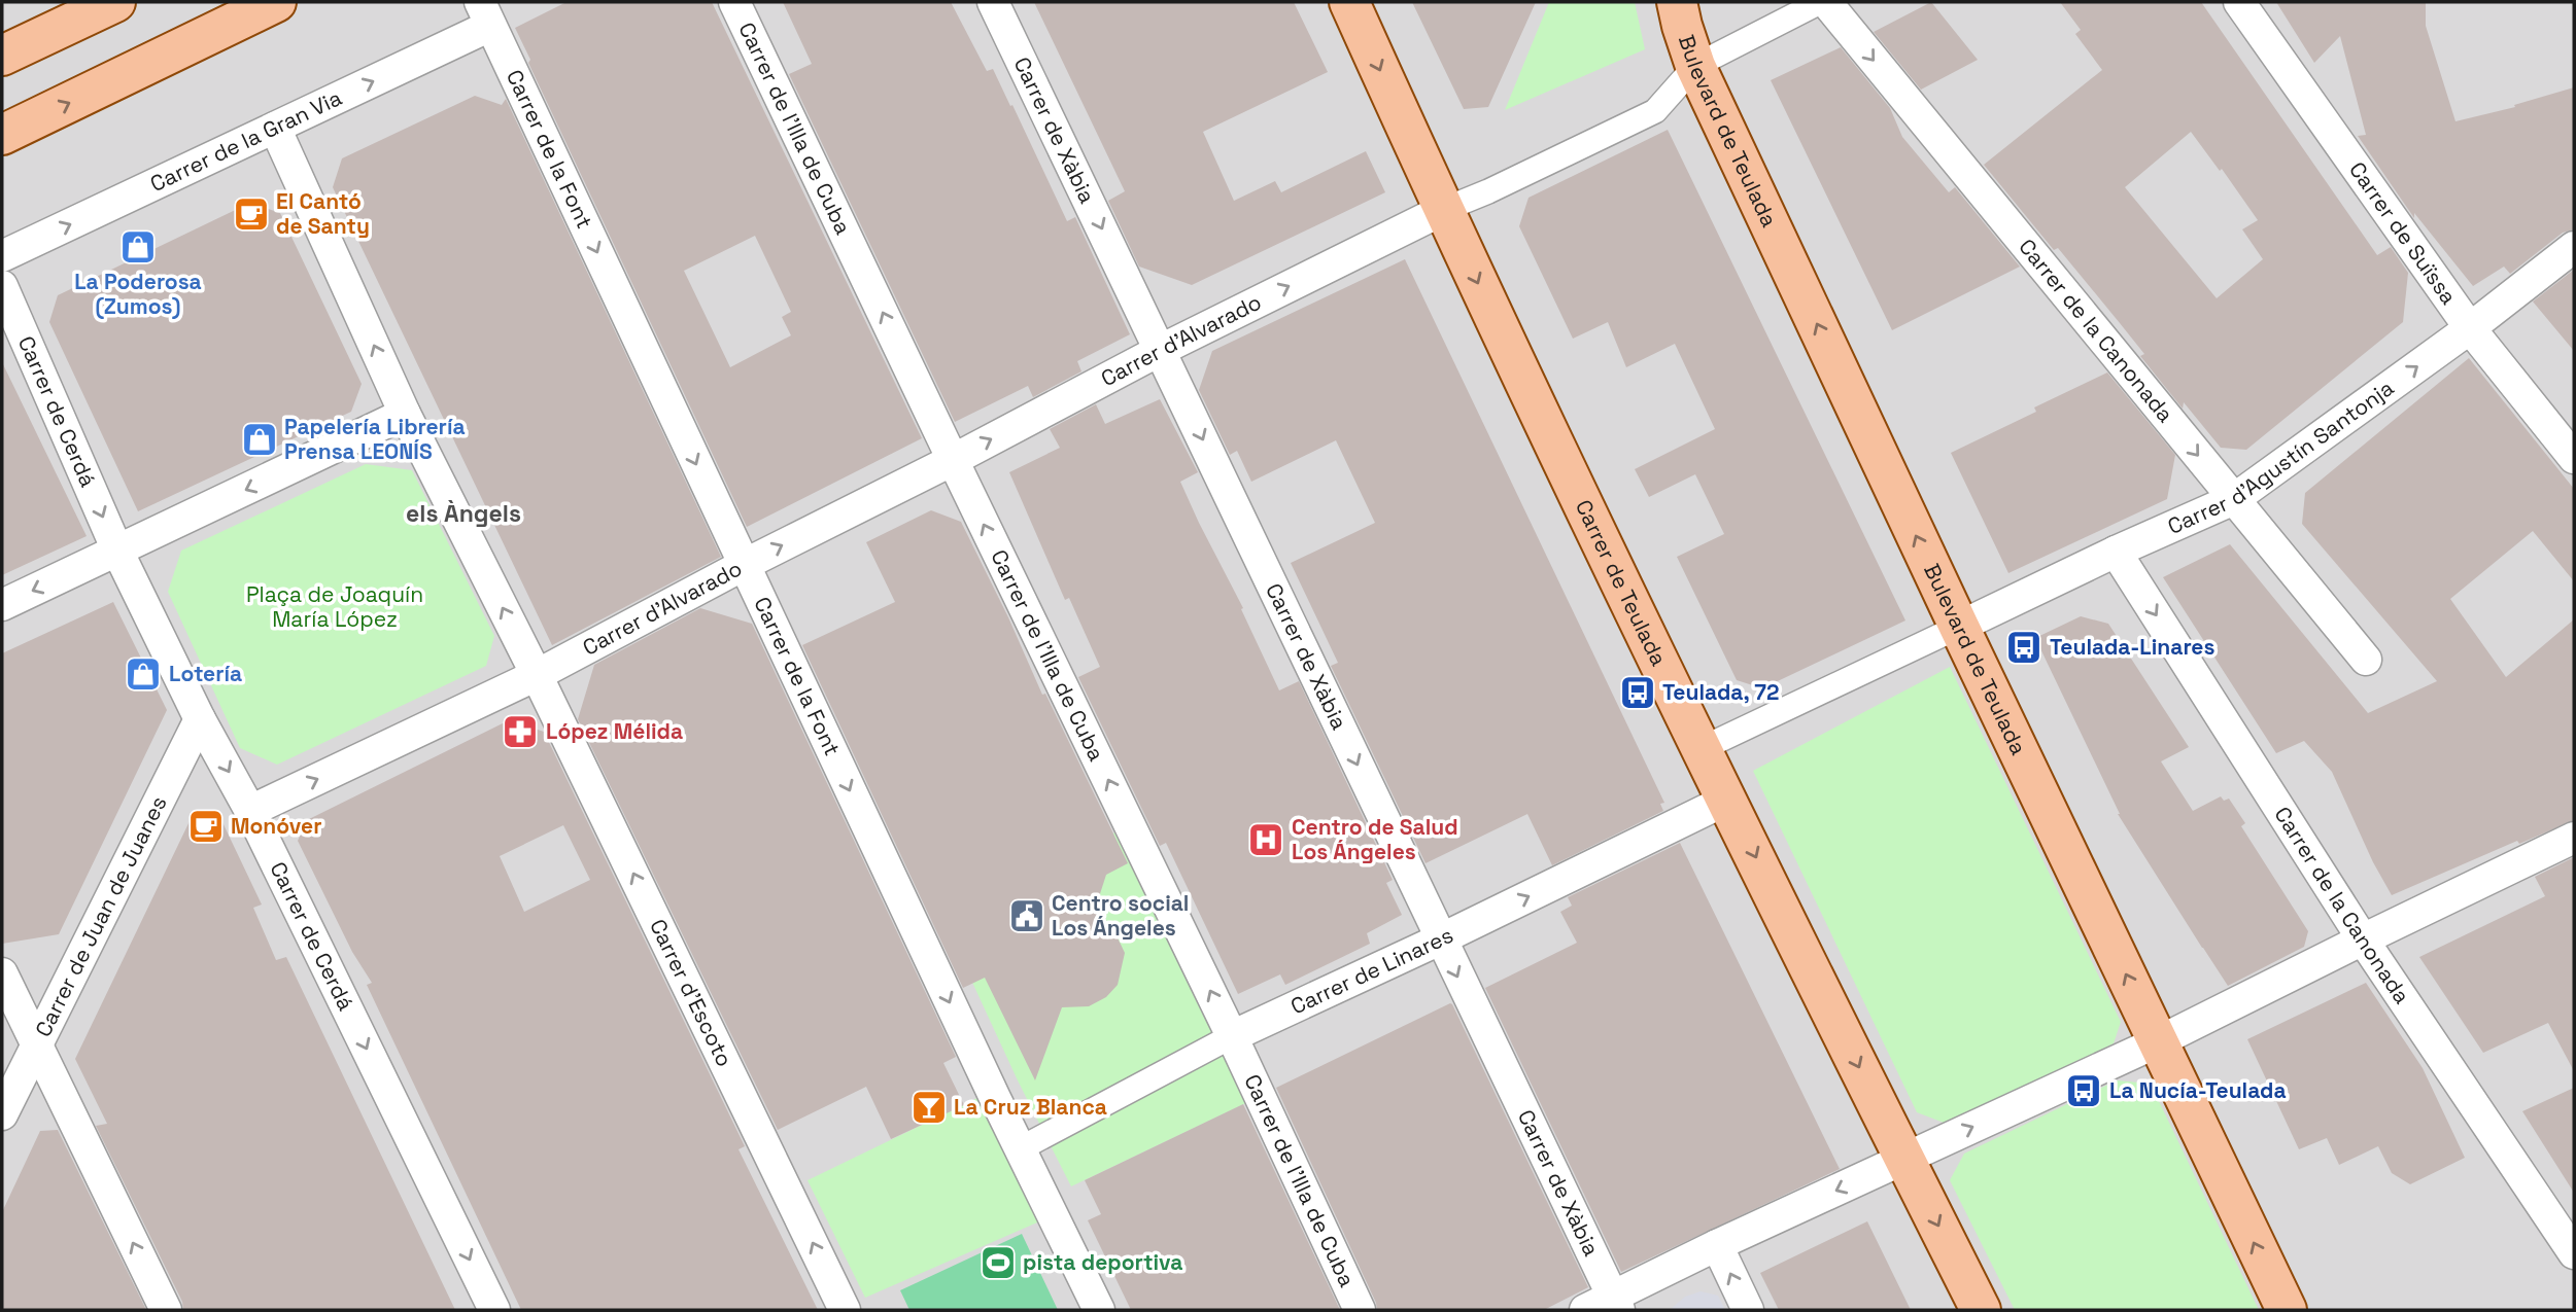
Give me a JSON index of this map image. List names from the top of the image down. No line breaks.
{"streets":{"main road":["Bulevard de Teulada","Carrer de Teulada"],"street":["Carrer de l'Illa de Cuba","Carrer de Xàbia","Carrer de la Gran Via","Carrer de la Font","Carrer de Suïssa","Carrer de la Canonada","Carrer d'Alvarado","Carrer de Cerdá","Carrer d'Agustín Santonja","Carrer de Juan de Juanes","Carrer de Linares","Carrer d'Escoto"]},"crossings":[["Carrer de l'Illa de Cuba","Carrer d'Alvarado"],["Carrer de l'Illa de Cuba","Carrer de Linares"],["Carrer de Xàbia","Carrer d'Alvarado"],["Carrer de Xàbia","Carrer de Linares"],["Bulevard de Teulada","Carrer d'Alvarado"],["Bulevard de Teulada","Carrer d'Agustín Santonja"],["Carrer de la Gran Via","Carrer de la Font"],["Carrer de la Font","Carrer d'Alvarado"],["Carrer de la Font","Carrer de Linares"],["Carrer de Suïssa","Carrer d'Agustín Santonja"],["Carrer de la Canonada","Carrer d'Agustín Santonja"],["Carrer d'Alvarado","Carrer de Teulada"],["Carrer d'Alvarado","Carrer d'Escoto"],["Carrer de Cerdá","Carrer de Juan de Juanes"],["Carrer de Teulada","Carrer de Linares"]],"one_way":["Carrer de l'Illa de Cuba","Carrer de Xàbia","Bulevard de Teulada","Carrer de la Gran Via","Carrer de la Canonada","Carrer d'Alvarado","Carrer de Cerdá","Carrer d'Agustín Santonja","Carrer de Teulada","Carrer de Linares","Carrer d'Escoto"],"districts":["els Àngels"],"parks":["Plaça de Joaquín María López"],"places":{"cafe":["El Cantó de Santy","Monóver"],"shop":["La Poderosa (Zumos)","Papelería Librería Prensa LEONÍS","Lotería"],"bus stop":["Teulada-Linares","Teulada, 72","La Nucía-Teulada"],"pharmacy":["López Mélida"],"hospital":["Centro de Salud Los Ángeles"],"public building":["Centro social Los Ángeles"],"bar":["La Cruz Blanca"],"sports":["pista deportiva"]}}
